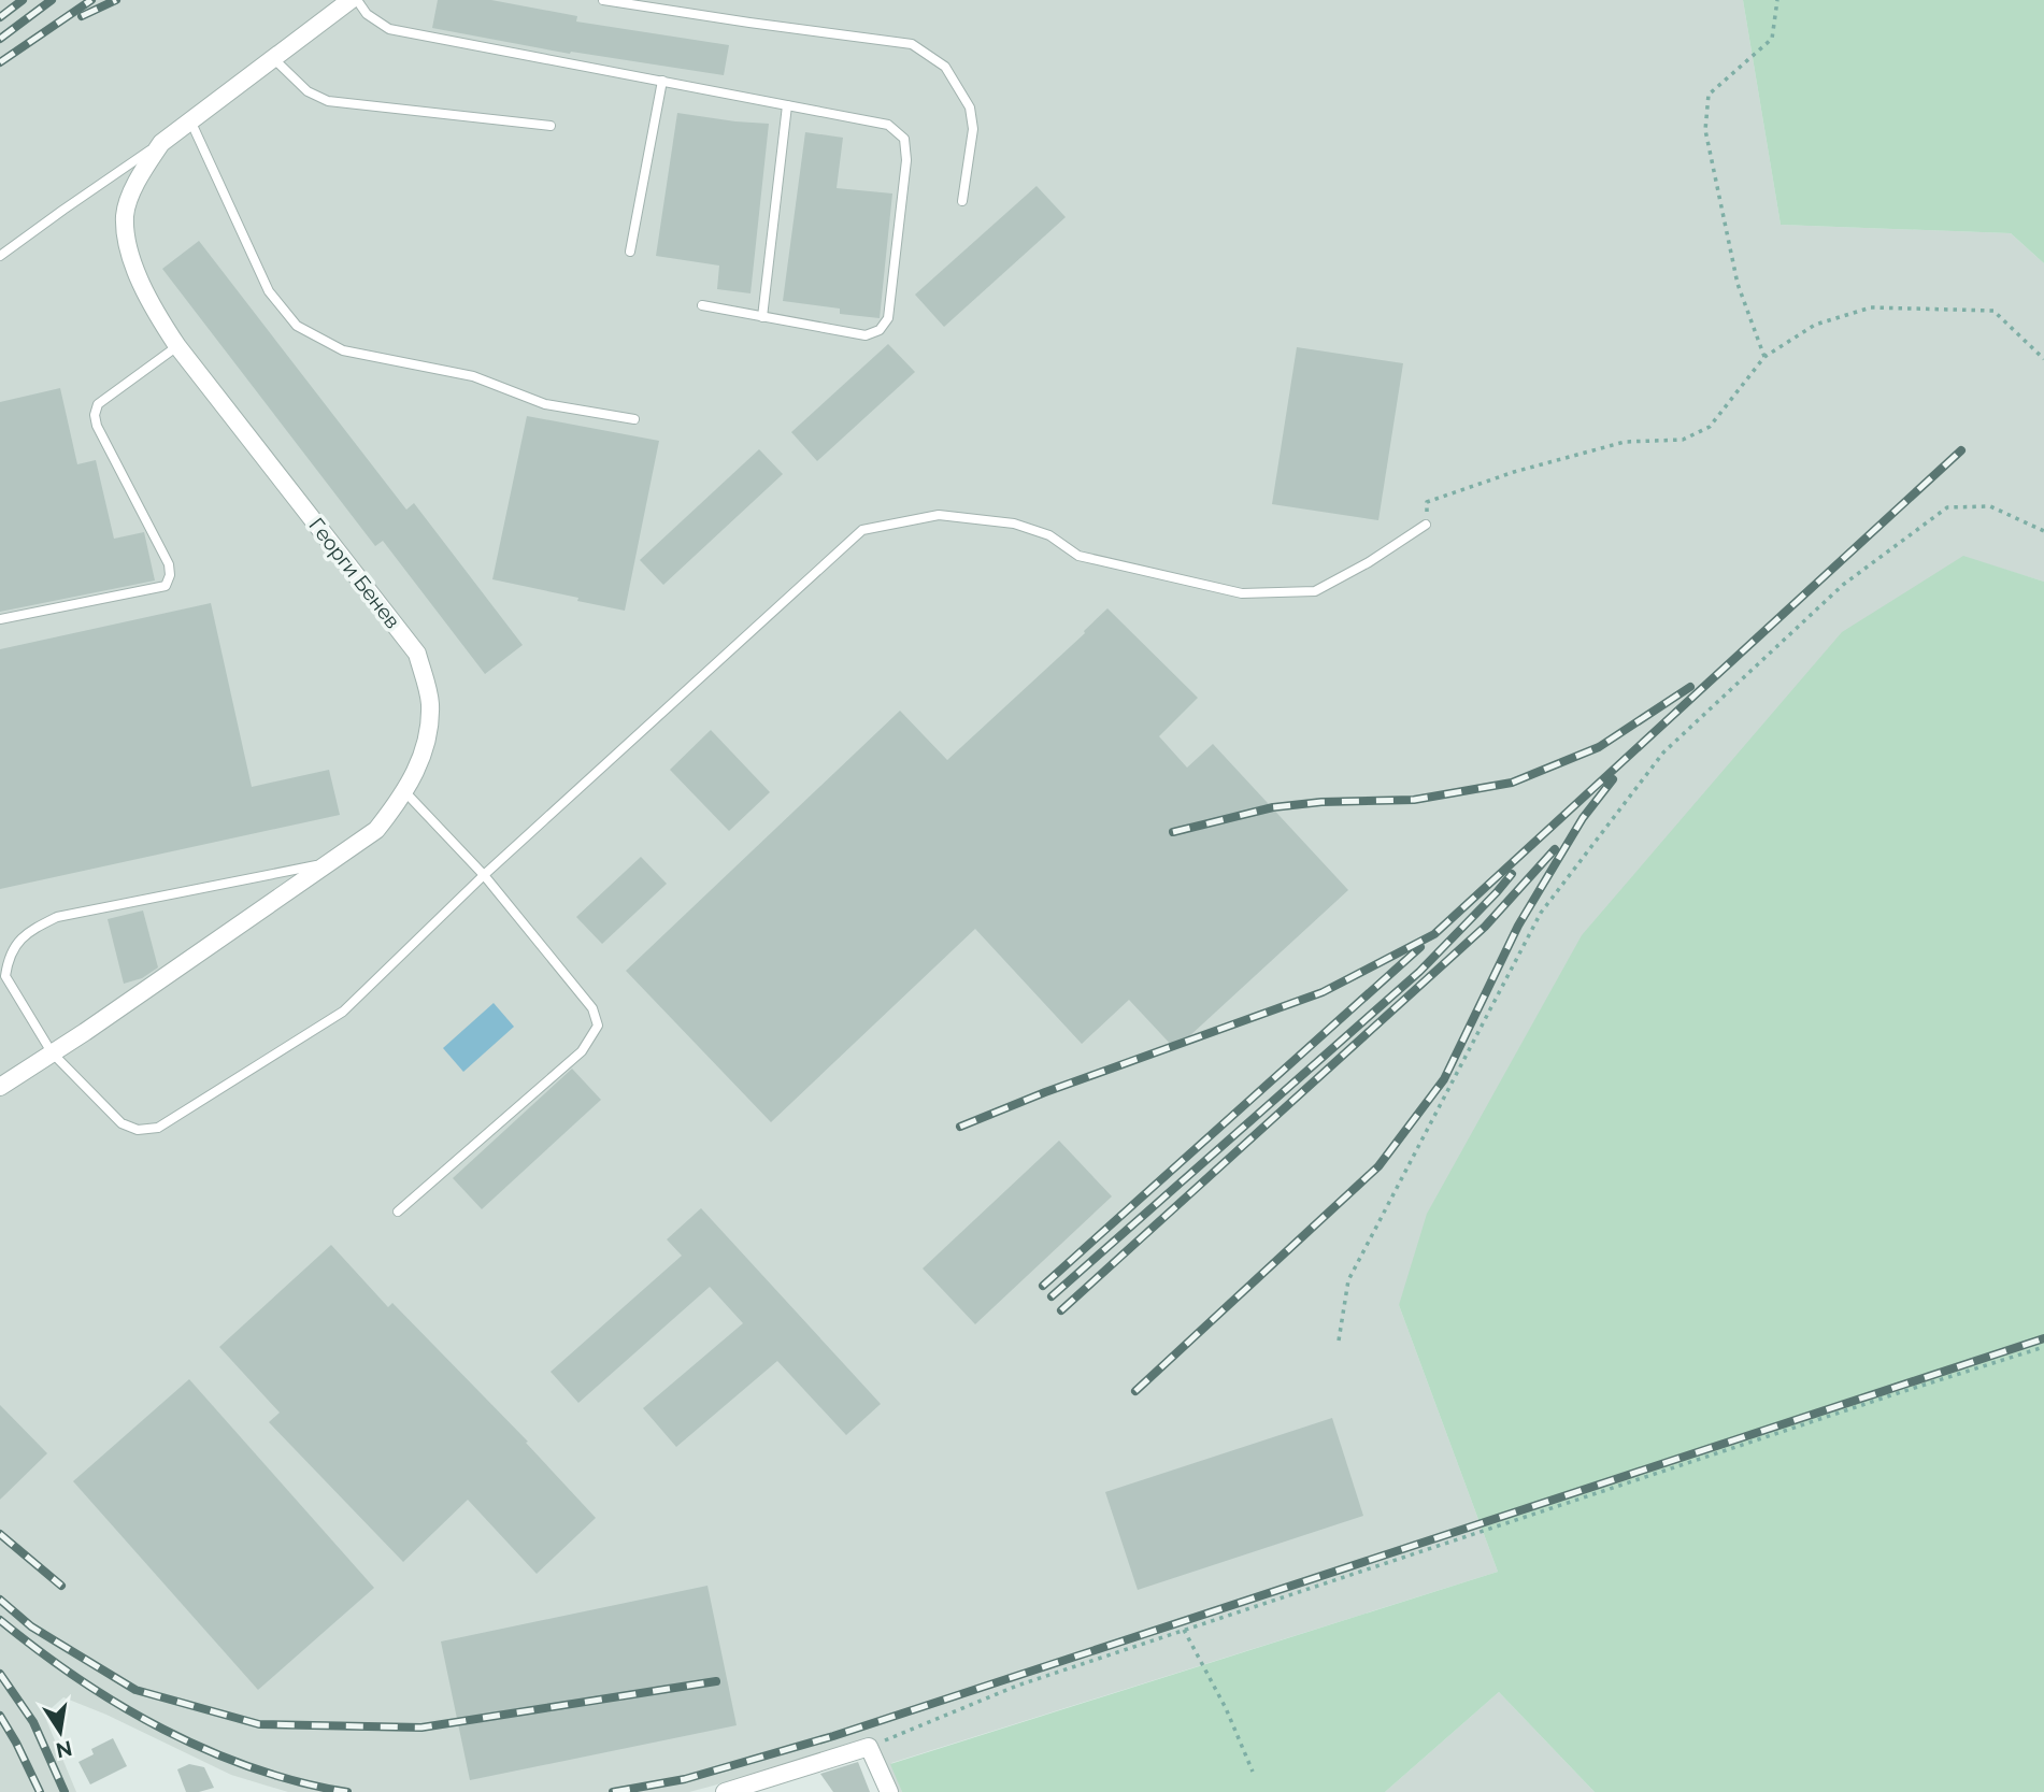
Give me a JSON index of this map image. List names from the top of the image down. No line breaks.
{"streets":{"street":["Георги Бенев"]},"north":"bottom"}
